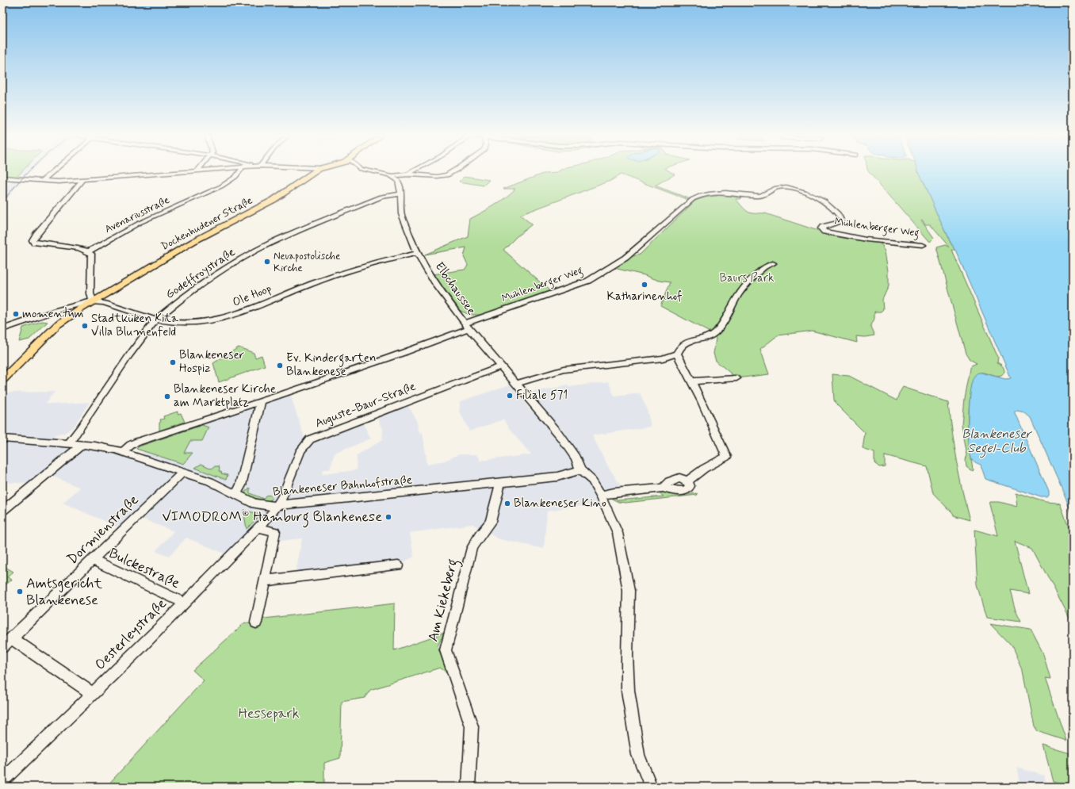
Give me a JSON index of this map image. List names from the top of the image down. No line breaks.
{"streets":{"main road":["Dockenhudener Straße"],"street":["Avenariusstraße","Mühlenberger Weg","Godeffroystraße","Elbchaussee","Ole Hoop","Auguste-Baur-Straße","Blankeneser Bahnhofstraße","Dormienstraße","Bulckestraße","Am Kiekeberg","Oesterleystraße"]},"crossings":[["Dockenhudener Straße","Ole Hoop"],["Mühlenberger Weg","Elbchaussee"],["Mühlenberger Weg","Blankeneser Bahnhofstraße"],["Godeffroystraße","Elbchaussee"],["Godeffroystraße","Ole Hoop"],["Godeffroystraße","Blankeneser Bahnhofstraße"],["Elbchaussee","Ole Hoop"],["Elbchaussee","Auguste-Baur-Straße"],["Elbchaussee","Blankeneser Bahnhofstraße"],["Auguste-Baur-Straße","Blankeneser Bahnhofstraße"],["Auguste-Baur-Straße","Oesterleystraße"],["Blankeneser Bahnhofstraße","Dormienstraße"],["Blankeneser Bahnhofstraße","Am Kiekeberg"],["Blankeneser Bahnhofstraße","Oesterleystraße"],["Dormienstraße","Bulckestraße"],["Bulckestraße","Oesterleystraße"]],"water":["Blankeneser Segel-Club"],"parks":["Baurs Park","Hessepark"],"places":["Neuapostolische Kirche","Katharinenhof","momentum","Stadtküken Kita Villa Blumenfeld","Blankeneser Hospiz","Ev. Kindergarten Blankenese","Filiale 571","Blankeneser Kirche am Marktplatz","Blankeneser Kino","VIMODROM® Hamburg Blankenese","Amtsgericht Blankenese"]}
